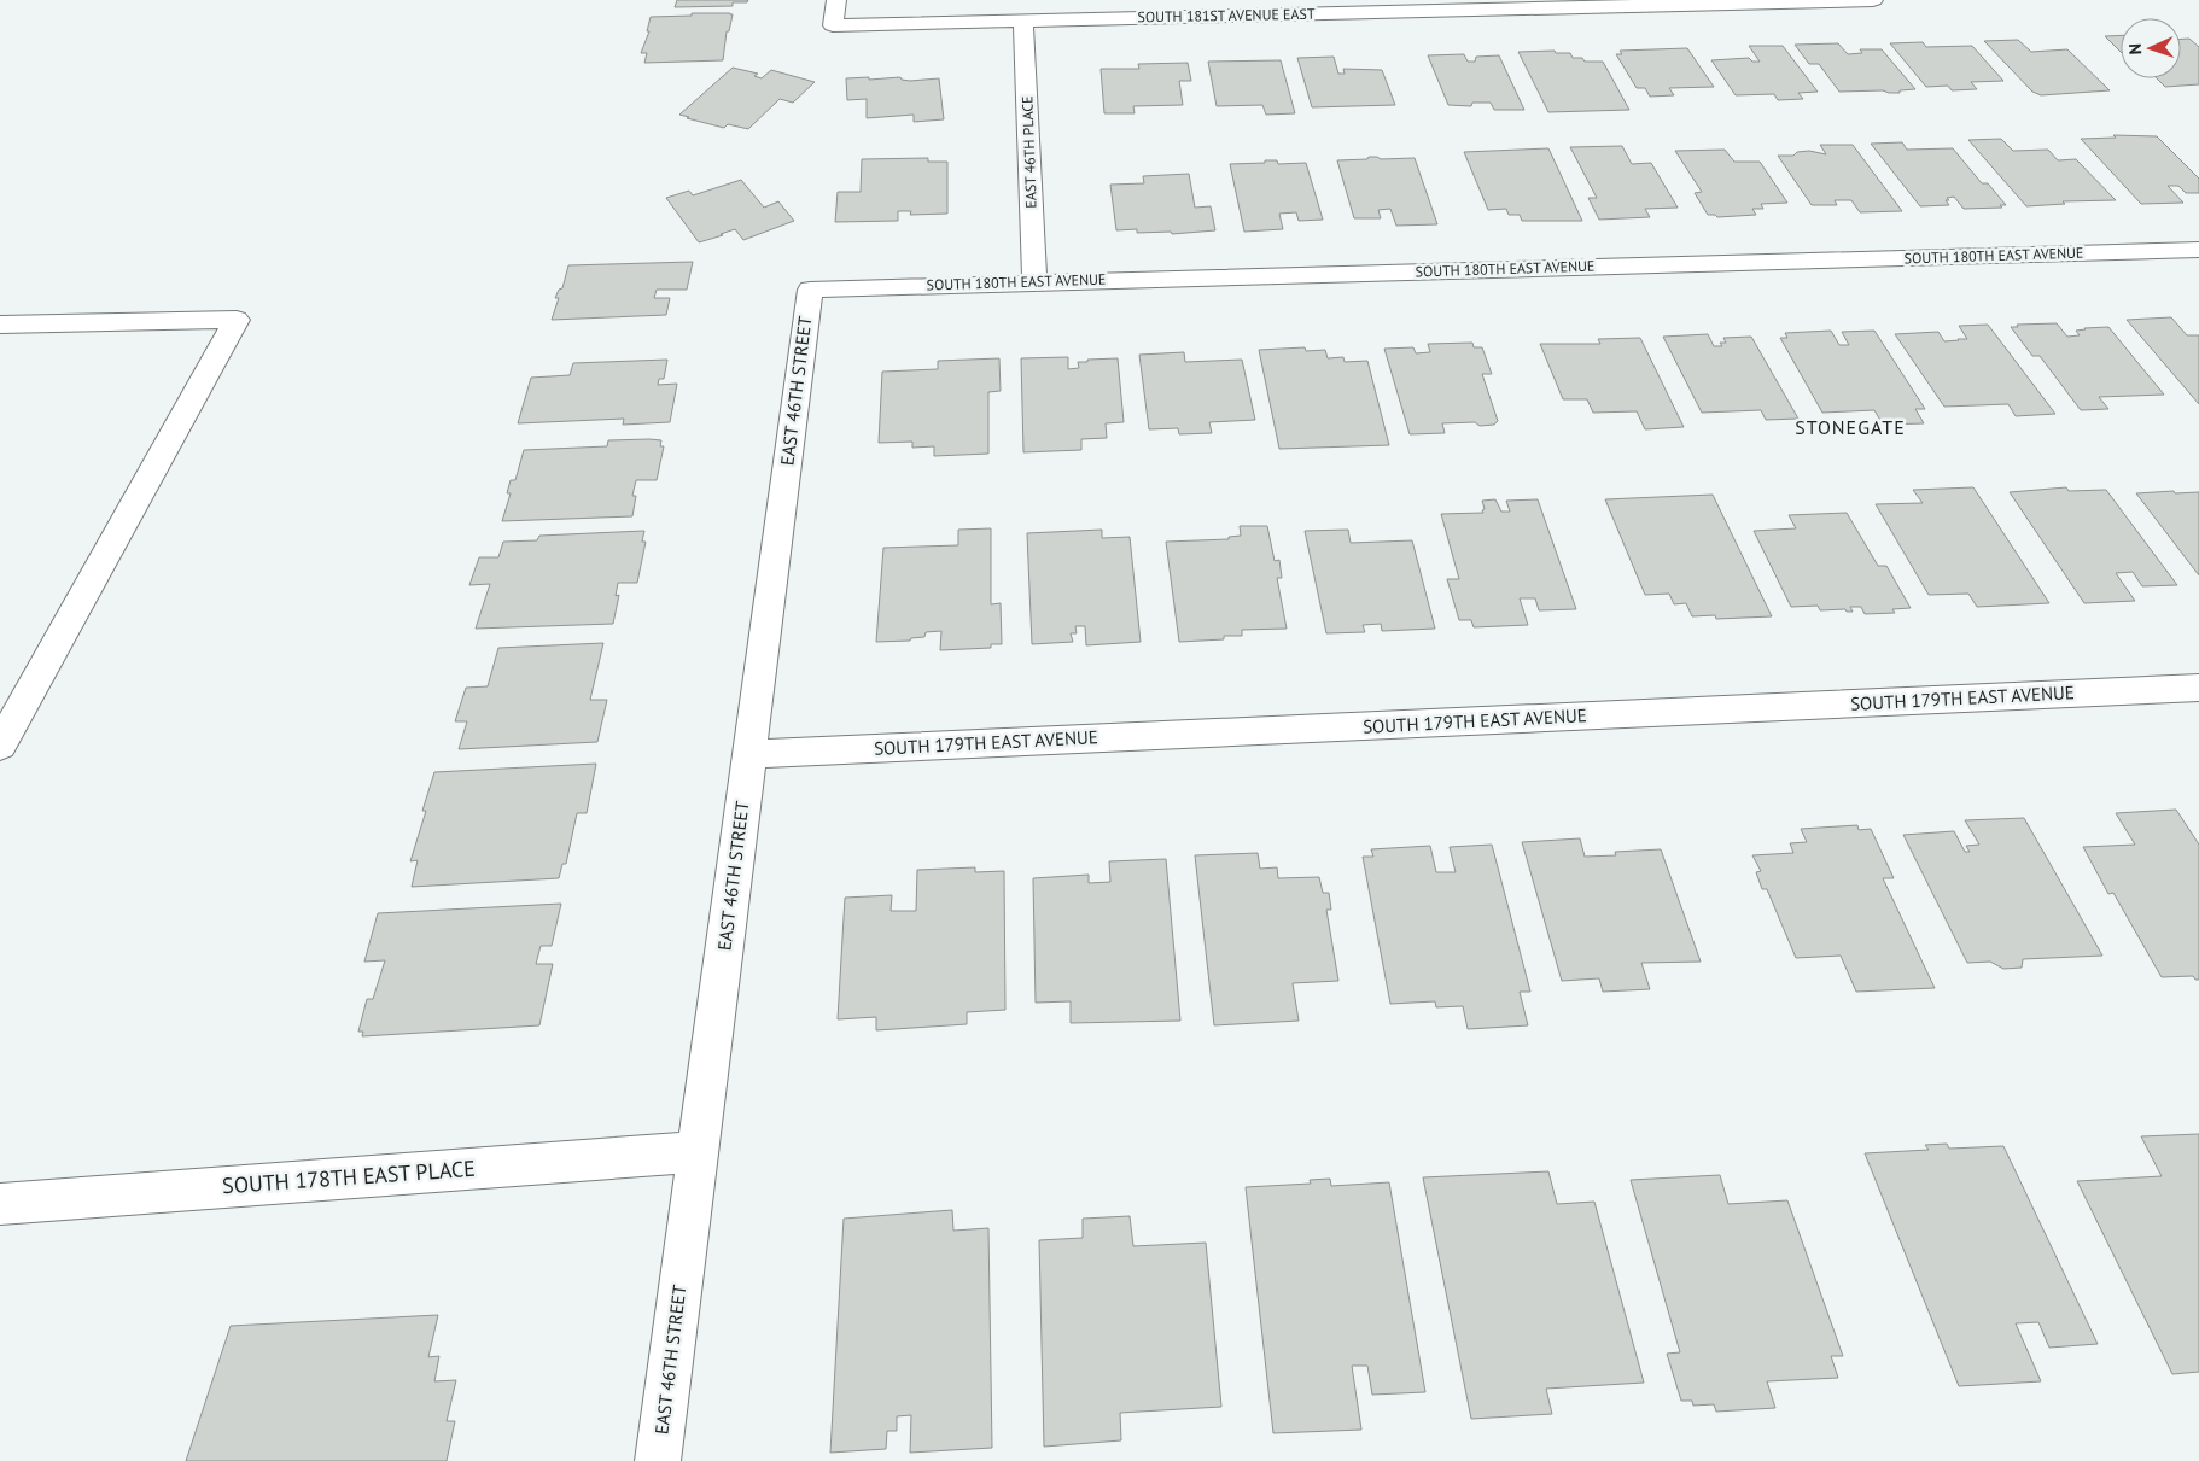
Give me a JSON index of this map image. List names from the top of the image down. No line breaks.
{"streets":{"street":["SOUTH 181ST AVENUE EAST","EAST 46TH PLACE","SOUTH 180TH EAST AVENUE","EAST 46TH STREET","SOUTH 179TH EAST AVENUE","SOUTH 178TH EAST PLACE"]},"crossings":[["SOUTH 181ST AVENUE EAST","EAST 46TH PLACE"],["EAST 46TH PLACE","SOUTH 180TH EAST AVENUE"],["SOUTH 180TH EAST AVENUE","EAST 46TH STREET"],["EAST 46TH STREET","SOUTH 179TH EAST AVENUE"],["EAST 46TH STREET","SOUTH 178TH EAST PLACE"]],"districts":["STONEGATE"],"north":"left"}
